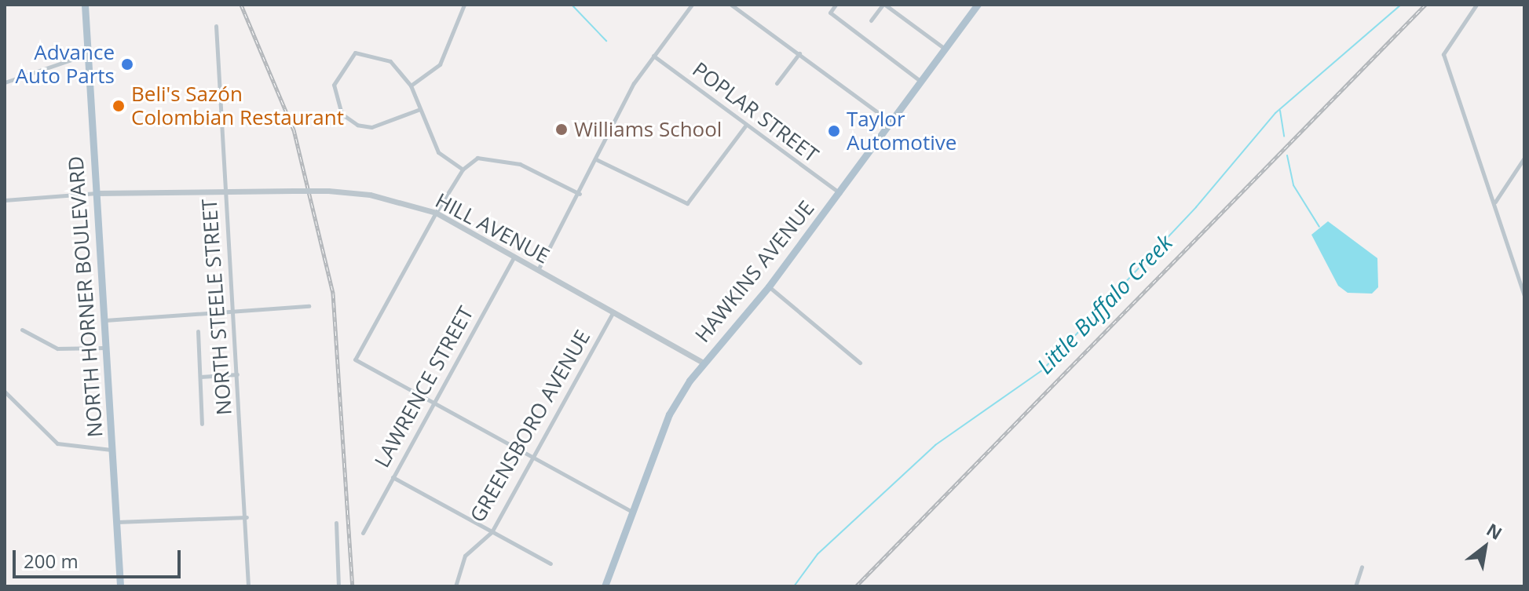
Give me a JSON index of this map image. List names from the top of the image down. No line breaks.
{"streets":{"main road":["HAWKINS AVENUE","NORTH HORNER BOULEVARD"],"street":["POPLAR STREET","HILL AVENUE","NORTH STEELE STREET","LAWRENCE STREET","GREENSBORO AVENUE"]},"crossings":[["POPLAR STREET","HAWKINS AVENUE"],["HILL AVENUE","HAWKINS AVENUE"],["HILL AVENUE","NORTH HORNER BOULEVARD"],["HILL AVENUE","NORTH STEELE STREET"],["HILL AVENUE","LAWRENCE STREET"],["HILL AVENUE","GREENSBORO AVENUE"]],"water":["Little Buffalo Creek"],"places":["Advance Auto Parts","Beli's Sazón Colombian Restaurant","Williams School","Taylor Automotive"],"scale_bar":"200 m","north":"top right"}
